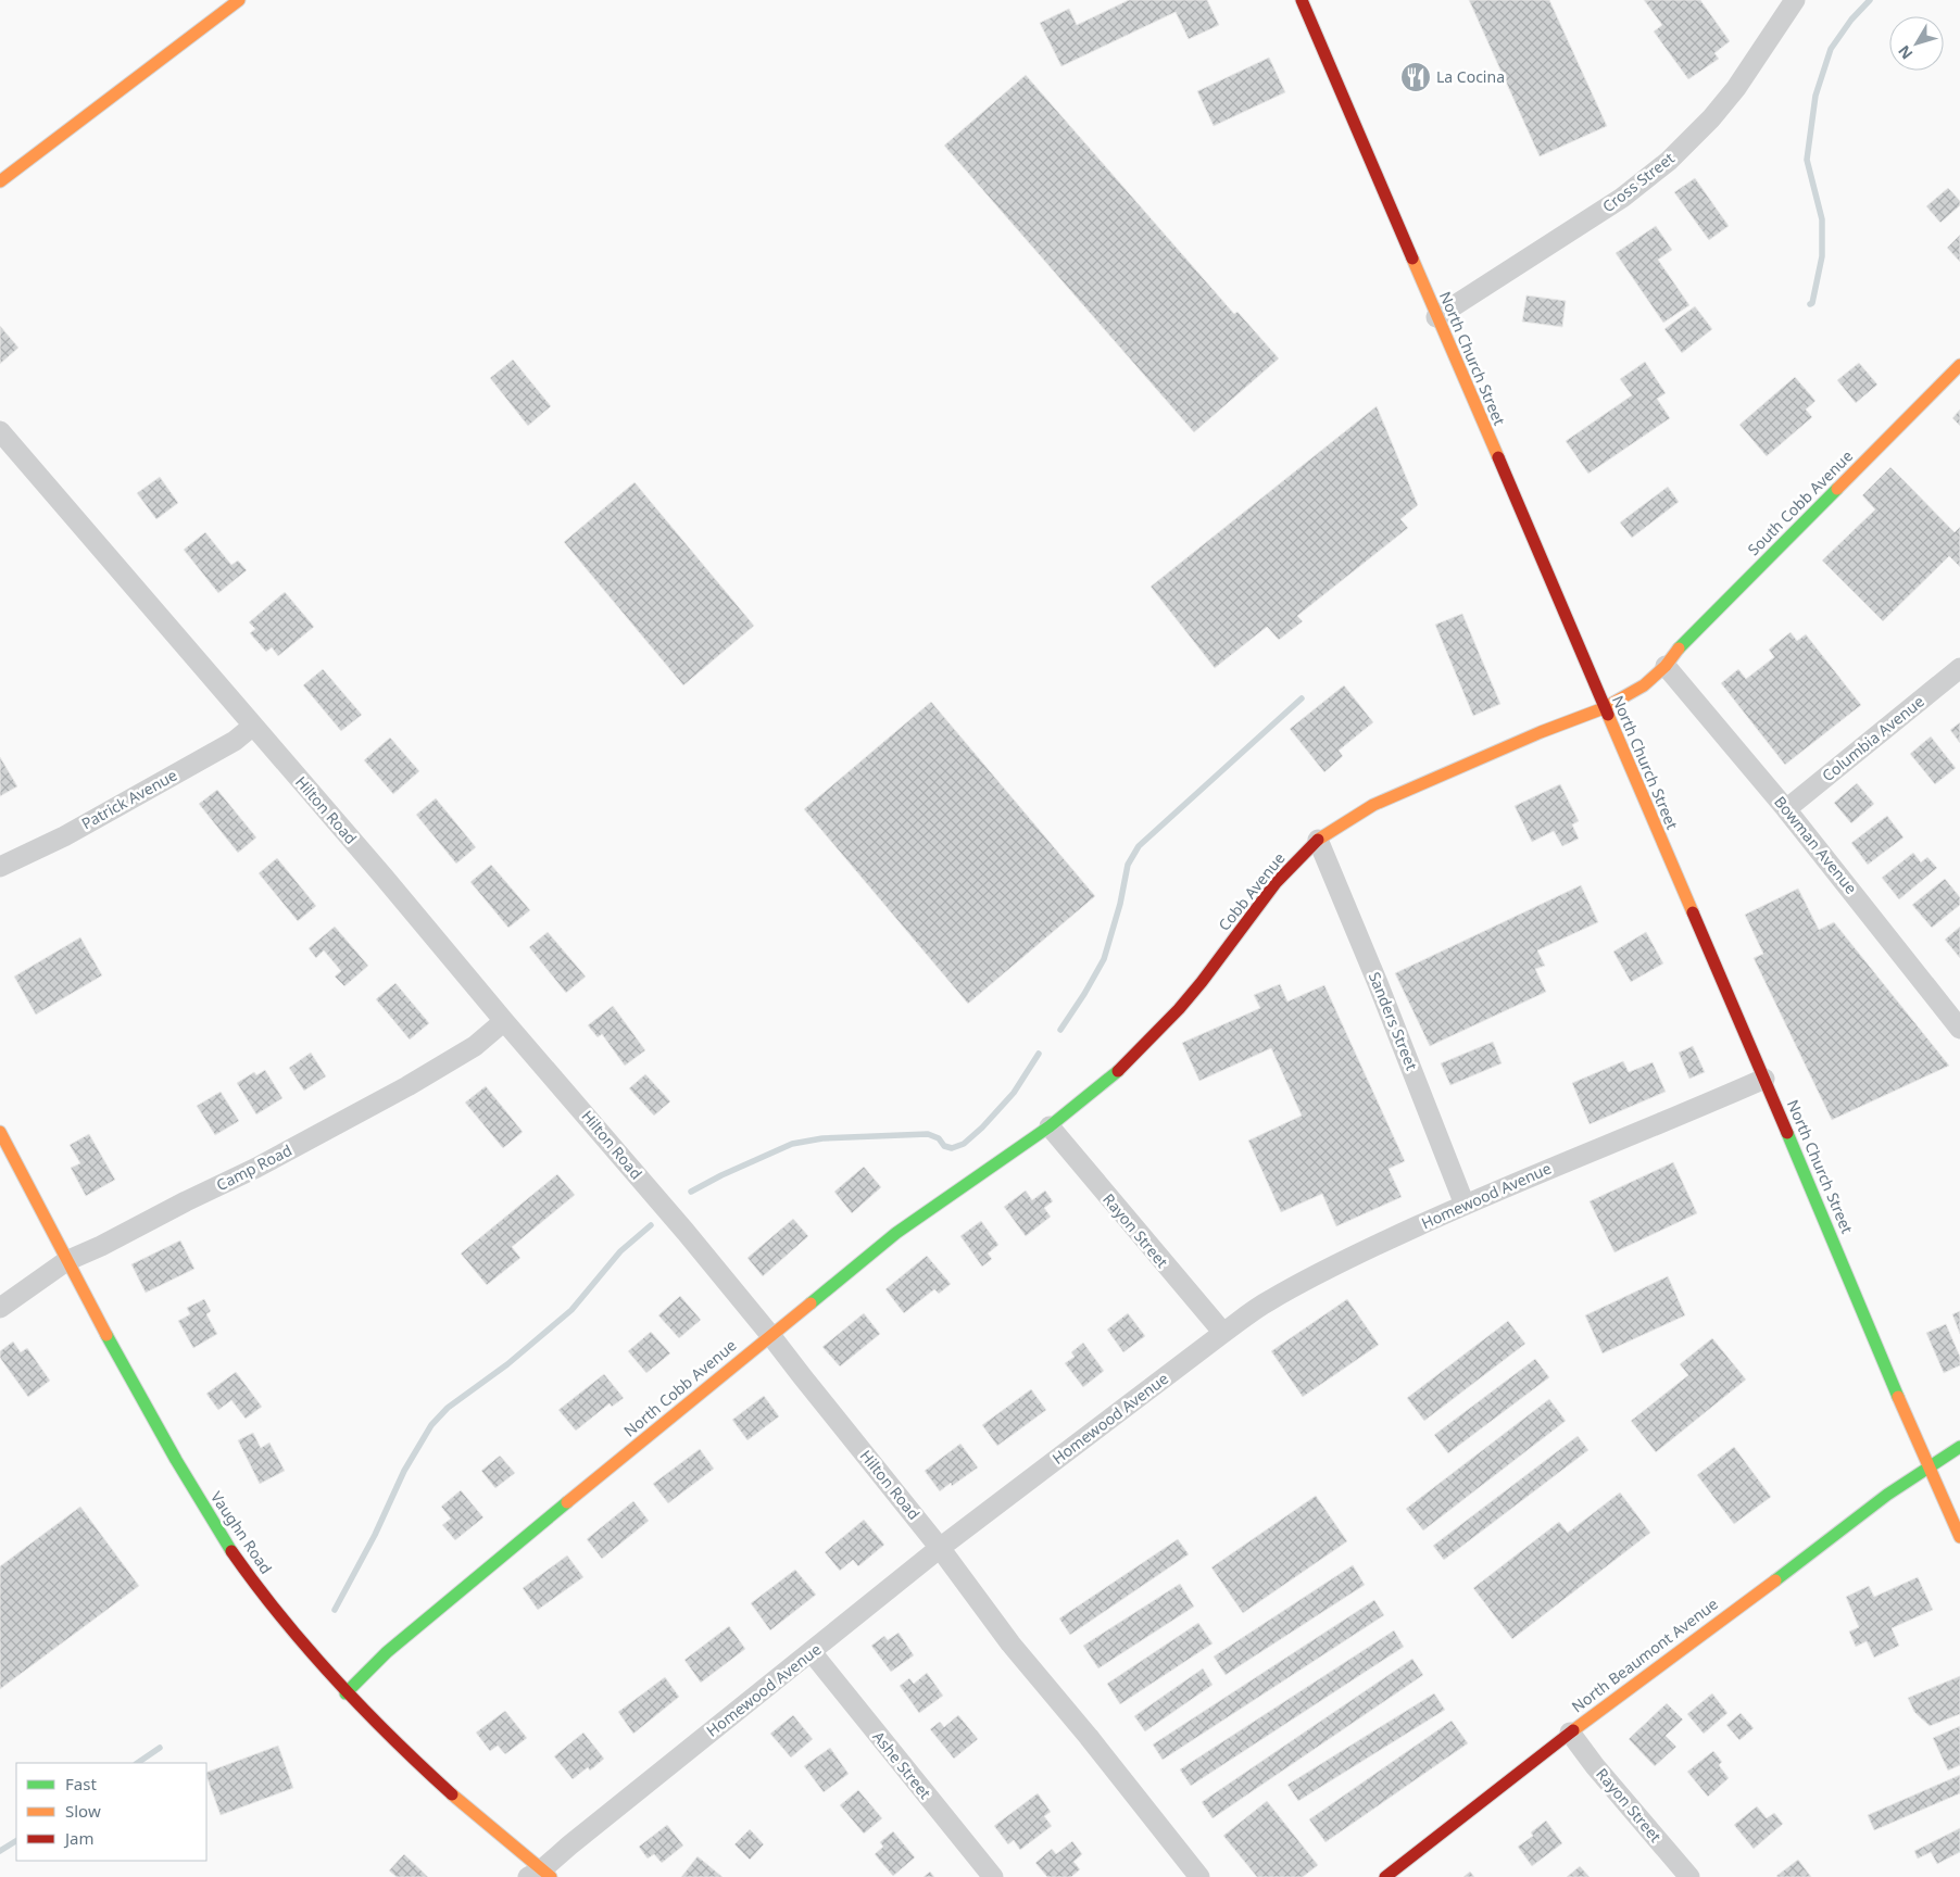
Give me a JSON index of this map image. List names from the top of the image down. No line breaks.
{"streets":{"street":["Cross Street","North Church Street","South Cobb Avenue","Columbia Avenue","Patrick Avenue","Hilton Road","Bowman Avenue","Cobb Avenue","Sanders Street","Camp Road","Homewood Avenue","Rayon Street","North Cobb Avenue","Vaughn Road","North Beaumont Avenue","Ashe Street"]},"crossings":[["Cross Street","North Church Street"],["North Church Street","Cobb Avenue"],["North Church Street","Homewood Avenue"],["North Church Street","North Beaumont Avenue"],["South Cobb Avenue","Bowman Avenue"],["South Cobb Avenue","Cobb Avenue"],["Columbia Avenue","Bowman Avenue"],["Patrick Avenue","Hilton Road"],["Hilton Road","Camp Road"],["Hilton Road","Homewood Avenue"],["Hilton Road","North Cobb Avenue"],["Bowman Avenue","Cobb Avenue"],["Cobb Avenue","Sanders Street"],["Cobb Avenue","Rayon Street"],["Cobb Avenue","North Cobb Avenue"],["Sanders Street","Homewood Avenue"],["Camp Road","Vaughn Road"],["Homewood Avenue","Rayon Street"],["Homewood Avenue","Vaughn Road"],["Homewood Avenue","Ashe Street"],["Rayon Street","North Cobb Avenue"],["Rayon Street","North Beaumont Avenue"],["North Cobb Avenue","Vaughn Road"]],"places":{"restaurant":["La Cocina"]},"legend":["Fast","Slow","Jam"],"north":"bottom left"}
